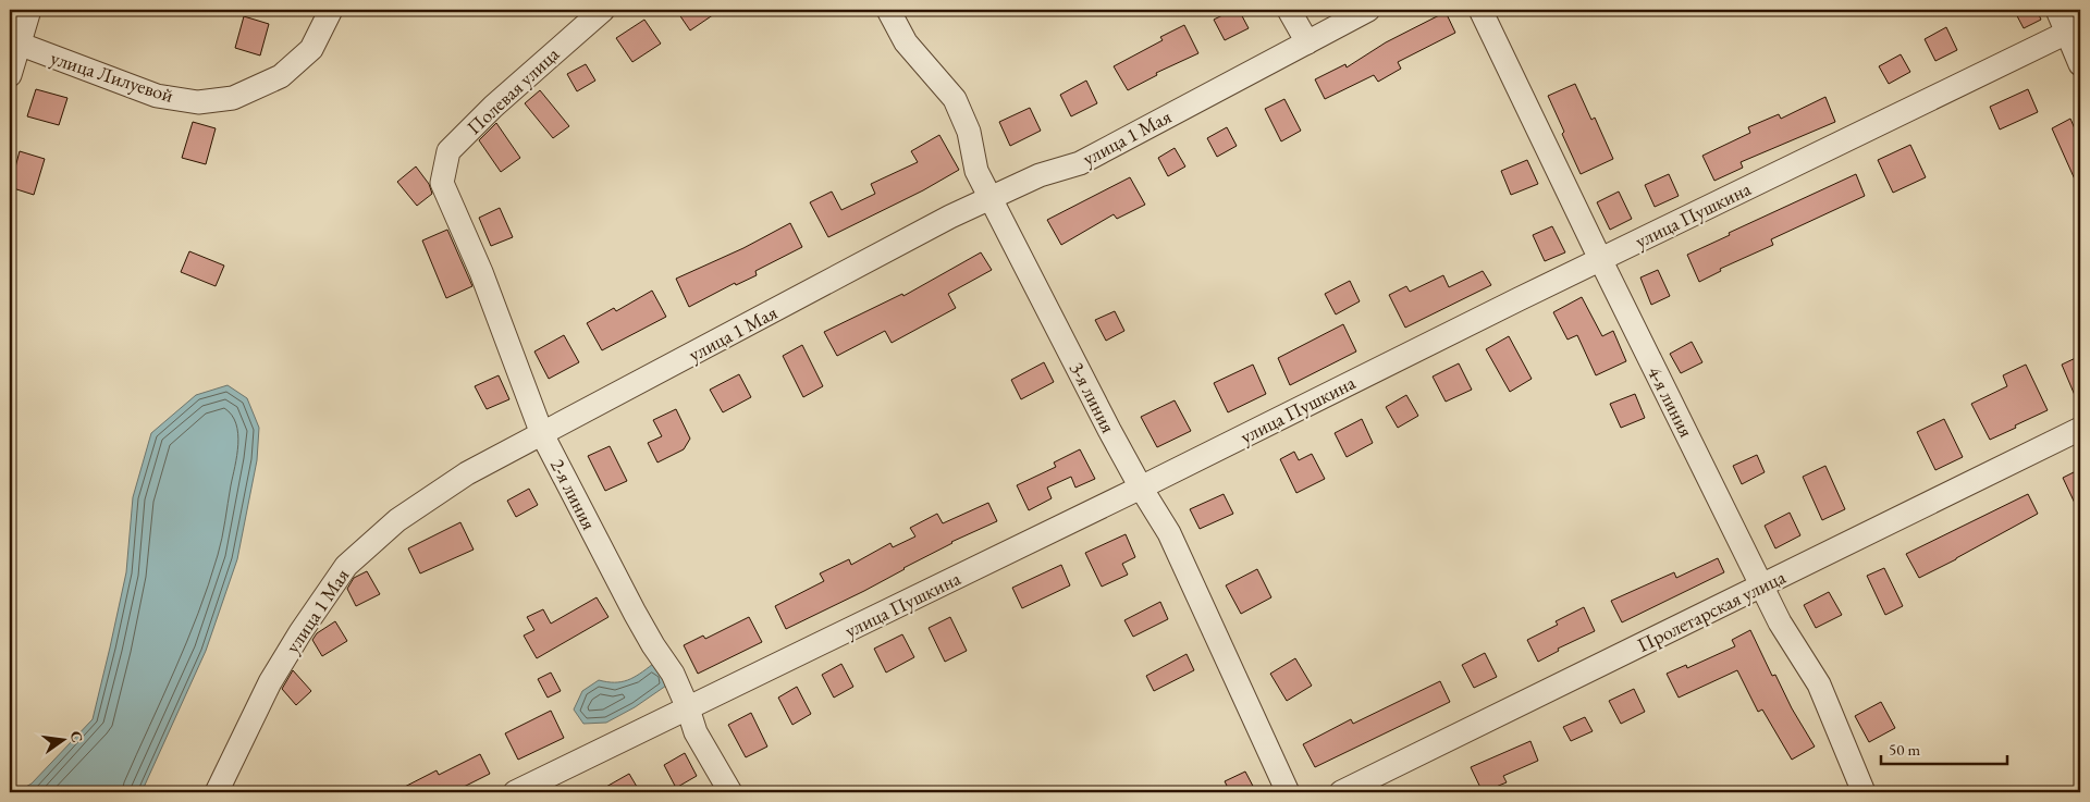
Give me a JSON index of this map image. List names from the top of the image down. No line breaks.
{"streets":{"street":["улица Лилуевой","Полевая улица","улица 1 Мая","улица Пушкина","3-я линия","4-я линия","2-я линия","Пролетарская улица"]},"crossings":[["Полевая улица","2-я линия"],["улица 1 Мая","3-я линия"],["улица 1 Мая","2-я линия"],["улица Пушкина","3-я линия"],["улица Пушкина","4-я линия"],["улица Пушкина","2-я линия"],["4-я линия","Пролетарская улица"]],"scale_bar":"50 m","north":"right"}
